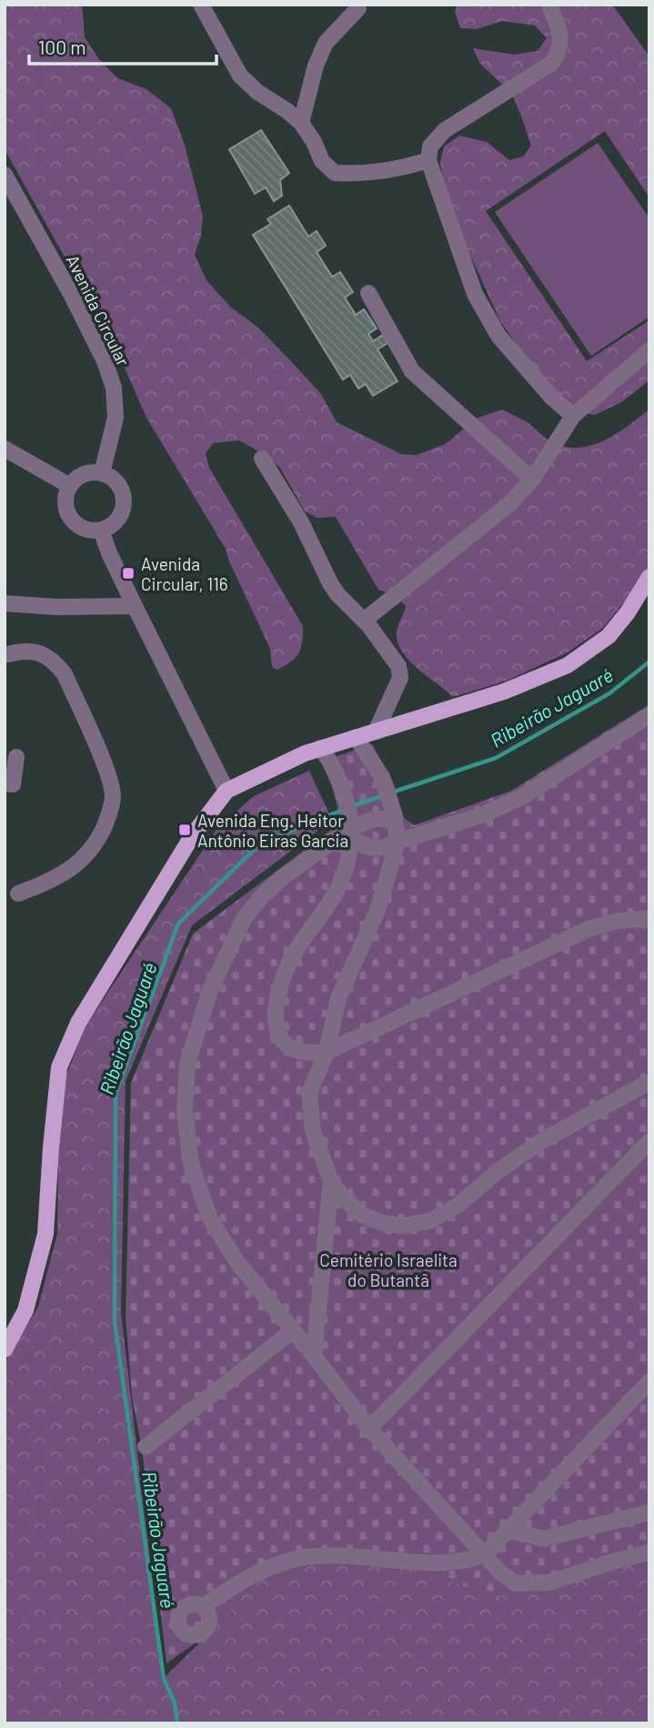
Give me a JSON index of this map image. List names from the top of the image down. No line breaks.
{"streets":{"street":["Avenida Circular"]},"water":["Ribeirão Jaguaré"],"parks":["Cemitério Israelita do Butantã"],"places":{"transit":["Avenida Circular, 116","Avenida Eng. Heitor Antônio Eiras Garcia"]},"scale_bar":"100 m"}
